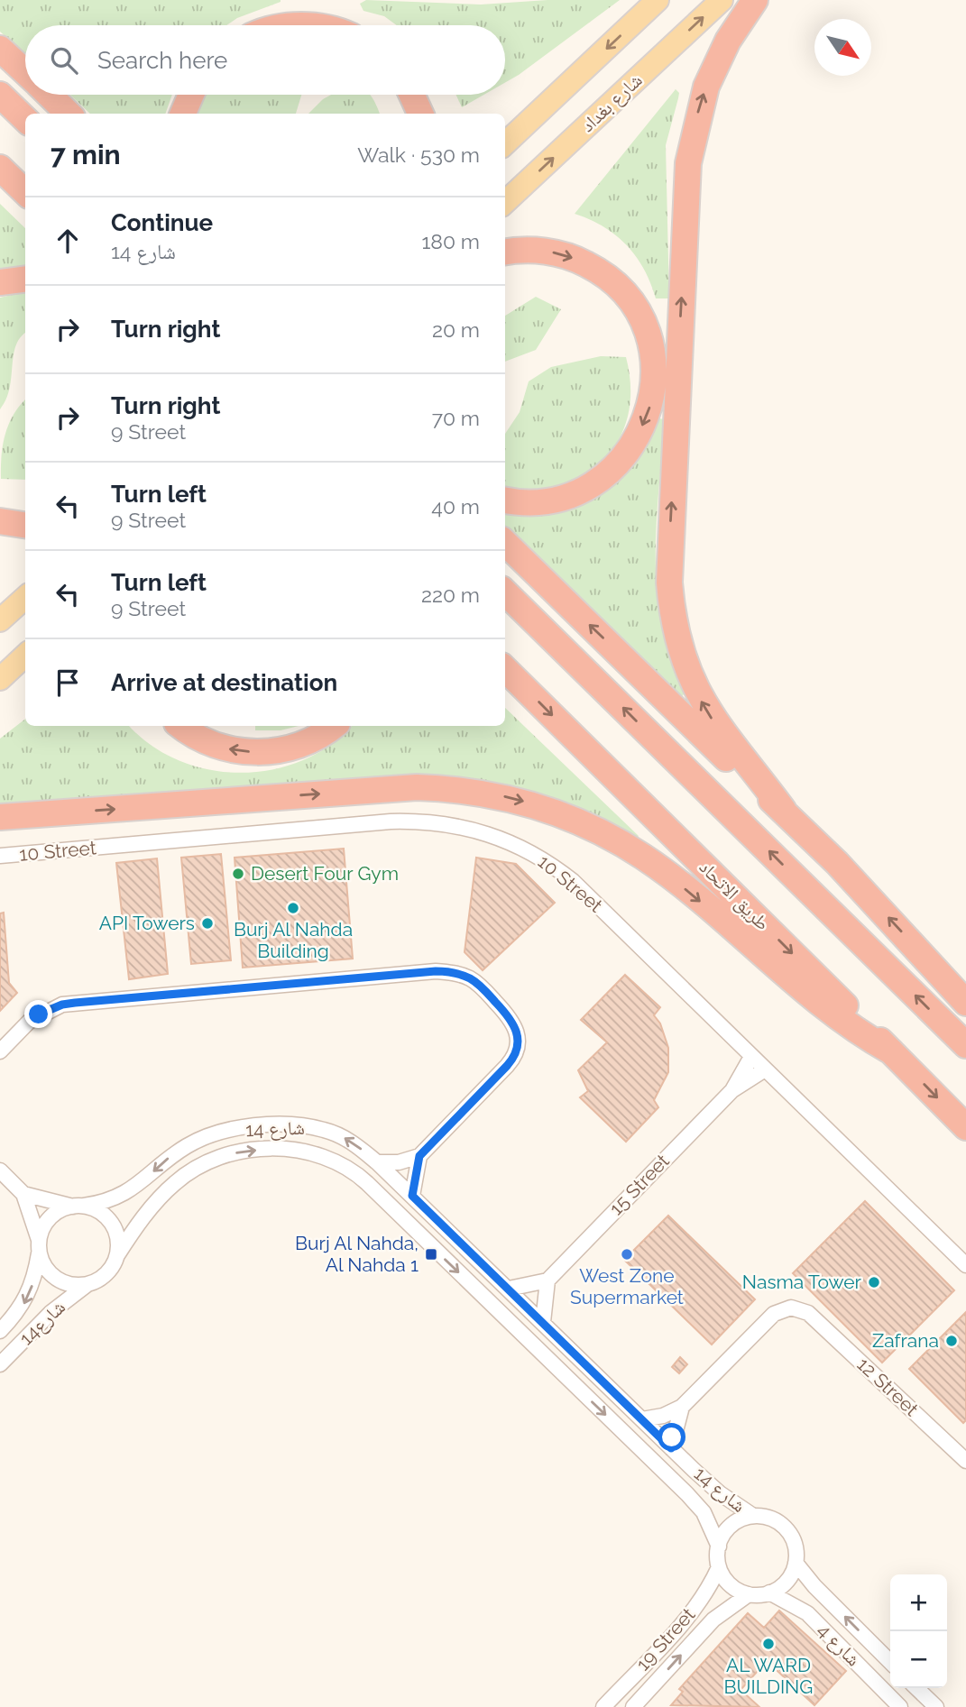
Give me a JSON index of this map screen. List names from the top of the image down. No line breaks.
{"streets":{"highway":["طريق الاتحاد"],"main road":["شارع بغداد"],"street":["10 Street","شارع 14","15 Street","شارع14","12 Street","19 Street","شارع 4"]},"crossings":[["شارع 14","شارع14"],["شارع 14","19 Street"],["شارع 14","شارع 4"],["19 Street","شارع 4"]],"places":{"other":["Desert Four Gym","Burj Al Nahda Building","API Towers","West Zone Supermarket","Nasma Tower","Zafrana","AL WARD BUILDING"],"transit":["Burj Al Nahda, Al Nahda 1"]},"north":"bottom right","page":{"search":"Search here","heading":["7 min","Walk · 530 m"],"list":[["Continue","شارع 14","180 m"],["Turn right","20 m"],["Turn right","9 Street","70 m"],["Turn left","9 Street","40 m"],["Turn left","9 Street","220 m"],"Arrive at destination"],"map_buttons":["+","−"]}}
